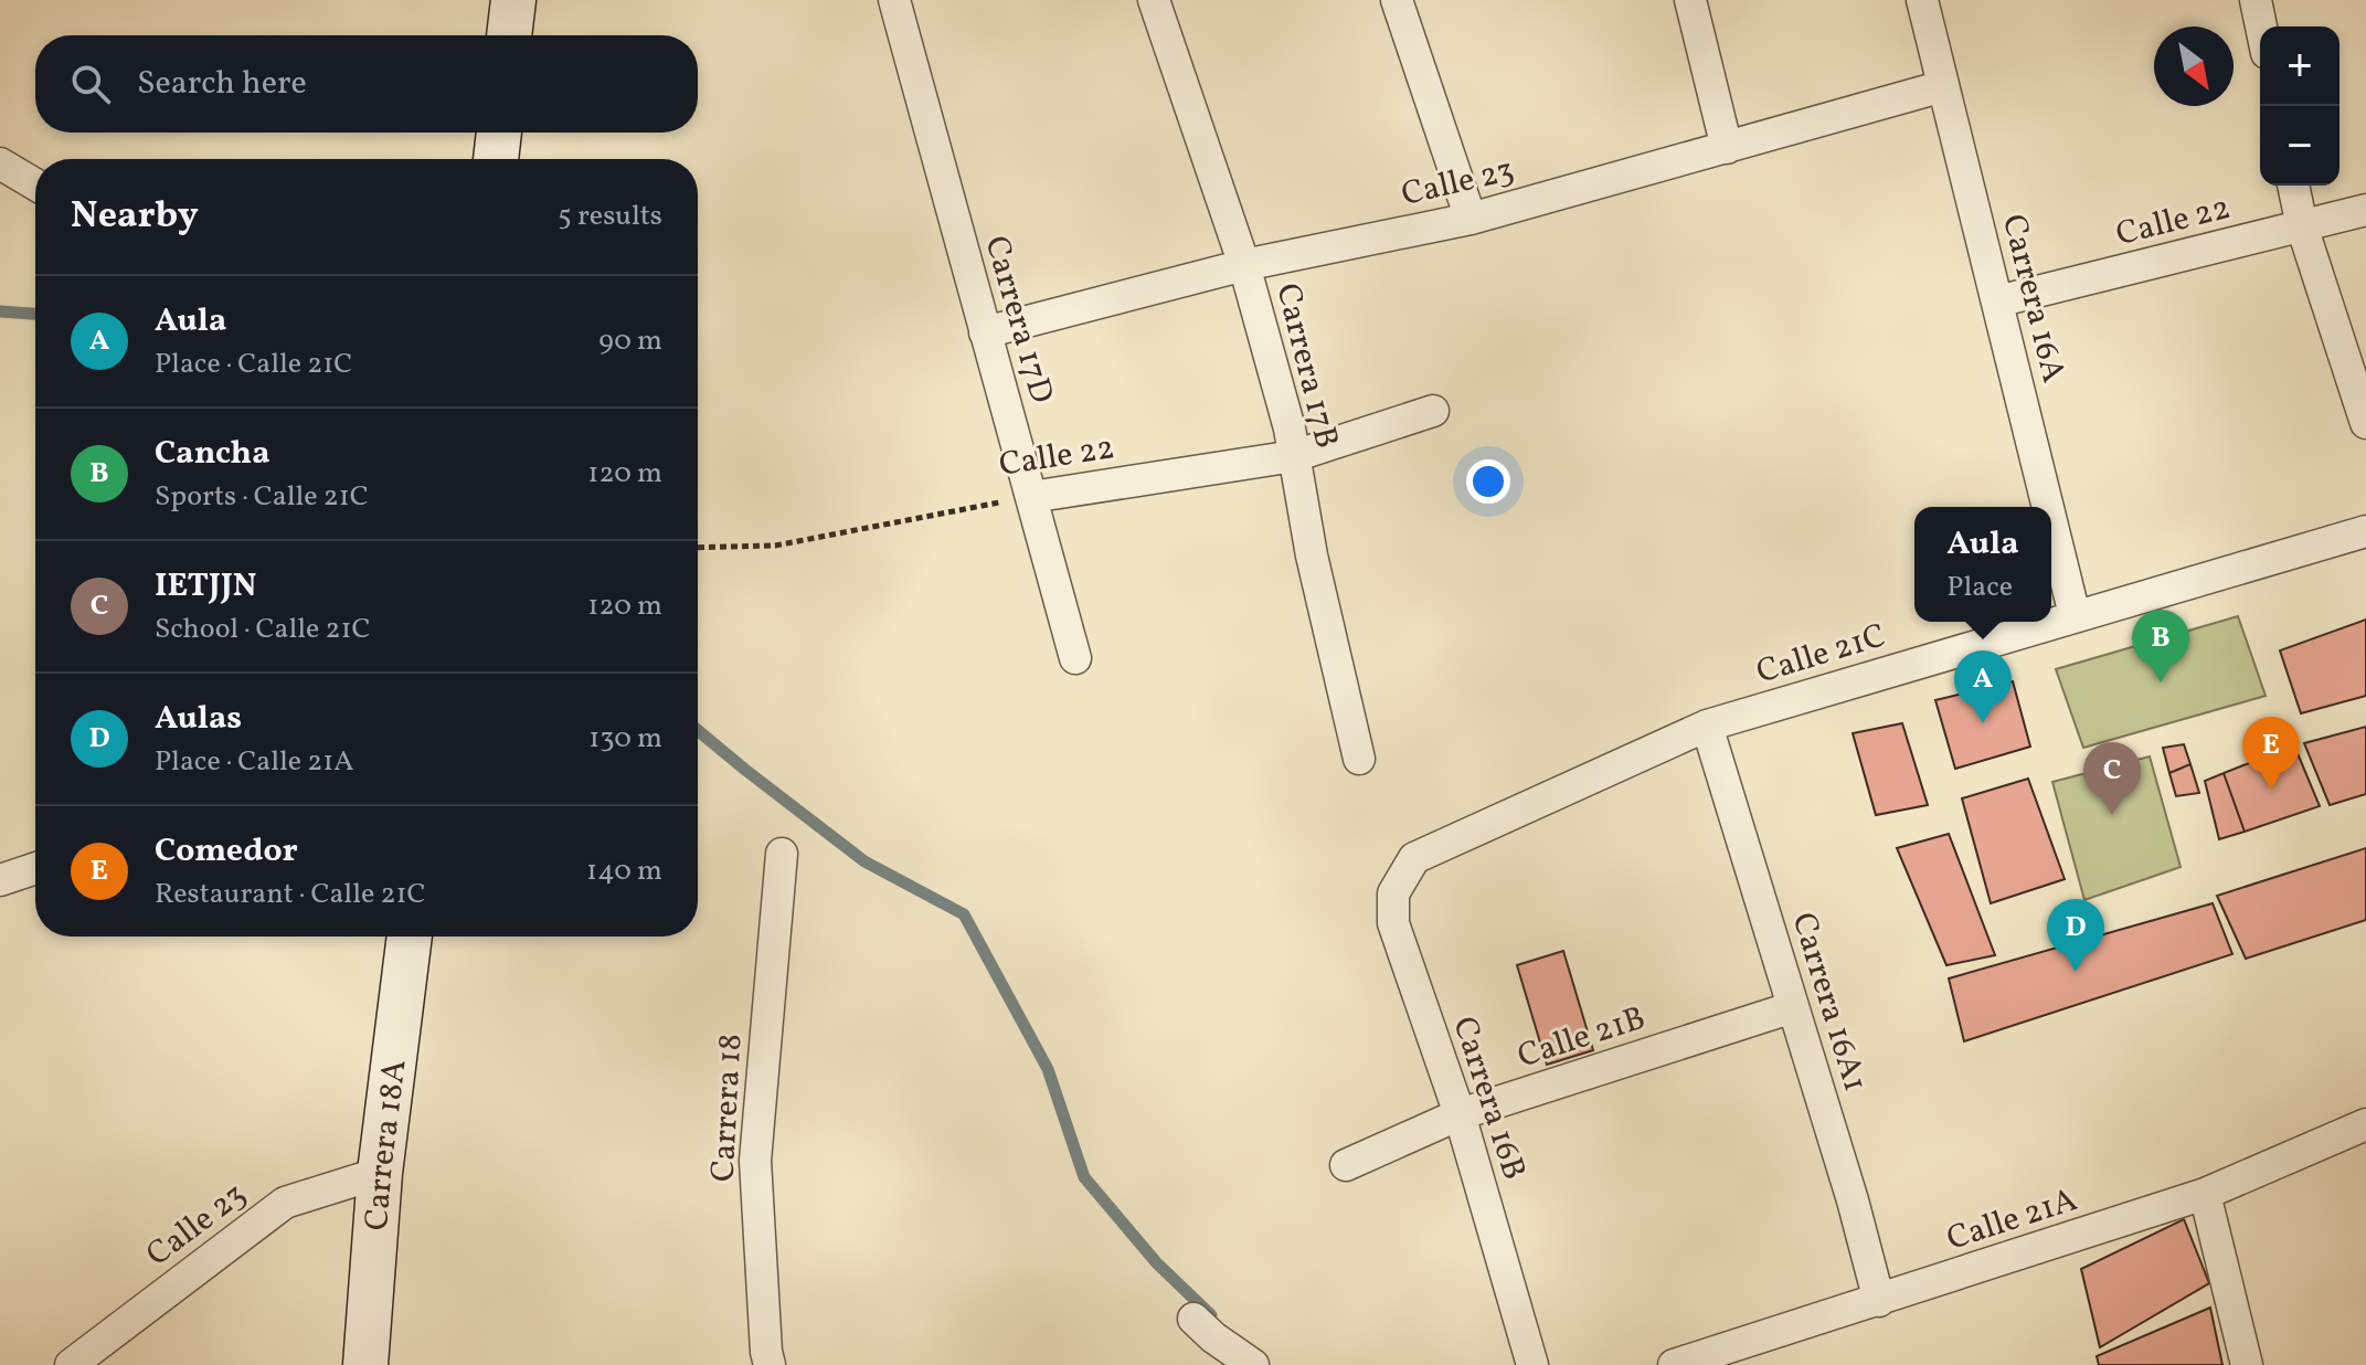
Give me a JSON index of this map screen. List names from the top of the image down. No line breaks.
{"streets":{"main road":["Carrera 18A"],"street":["Calle 23","Calle 22","Carrera 16A","Carrera 17D","Carrera 17B","Calle 21C","Carrera 16A1","Calle 21B","Carrera 16B","Carrera 18","Calle 21A"]},"crossings":[["Calle 23","Carrera 16A"],["Calle 23","Carrera 17D"],["Calle 23","Carrera 17B"],["Calle 23","Carrera 18A"],["Calle 22","Carrera 16A"],["Calle 22","Carrera 17D"],["Calle 22","Carrera 17B"],["Carrera 16A","Calle 21C"],["Calle 21C","Carrera 16A1"],["Calle 21C","Carrera 16B"],["Carrera 16A1","Calle 21B"],["Carrera 16A1","Calle 21A"],["Calle 21B","Carrera 16B"]],"north":"bottom right","page":{"map_buttons":["+","−"],"search":"Search here","heading":["Nearby","5 results"],"list":[{"mark":"A","name":"Aula","note":"Place · Calle 21C","value":"90 m"},{"mark":"B","name":"Cancha","note":"Sports · Calle 21C","value":"120 m"},{"mark":"C","name":"IETJJN","note":"School · Calle 21C","value":"120 m"},{"mark":"D","name":"Aulas","note":"Place · Calle 21A","value":"130 m"},{"mark":"E","name":"Comedor","note":"Restaurant · Calle 21C","value":"140 m"}],"popup":["Aula","Place"],"pins":["B","A","E","C","D"]}}
